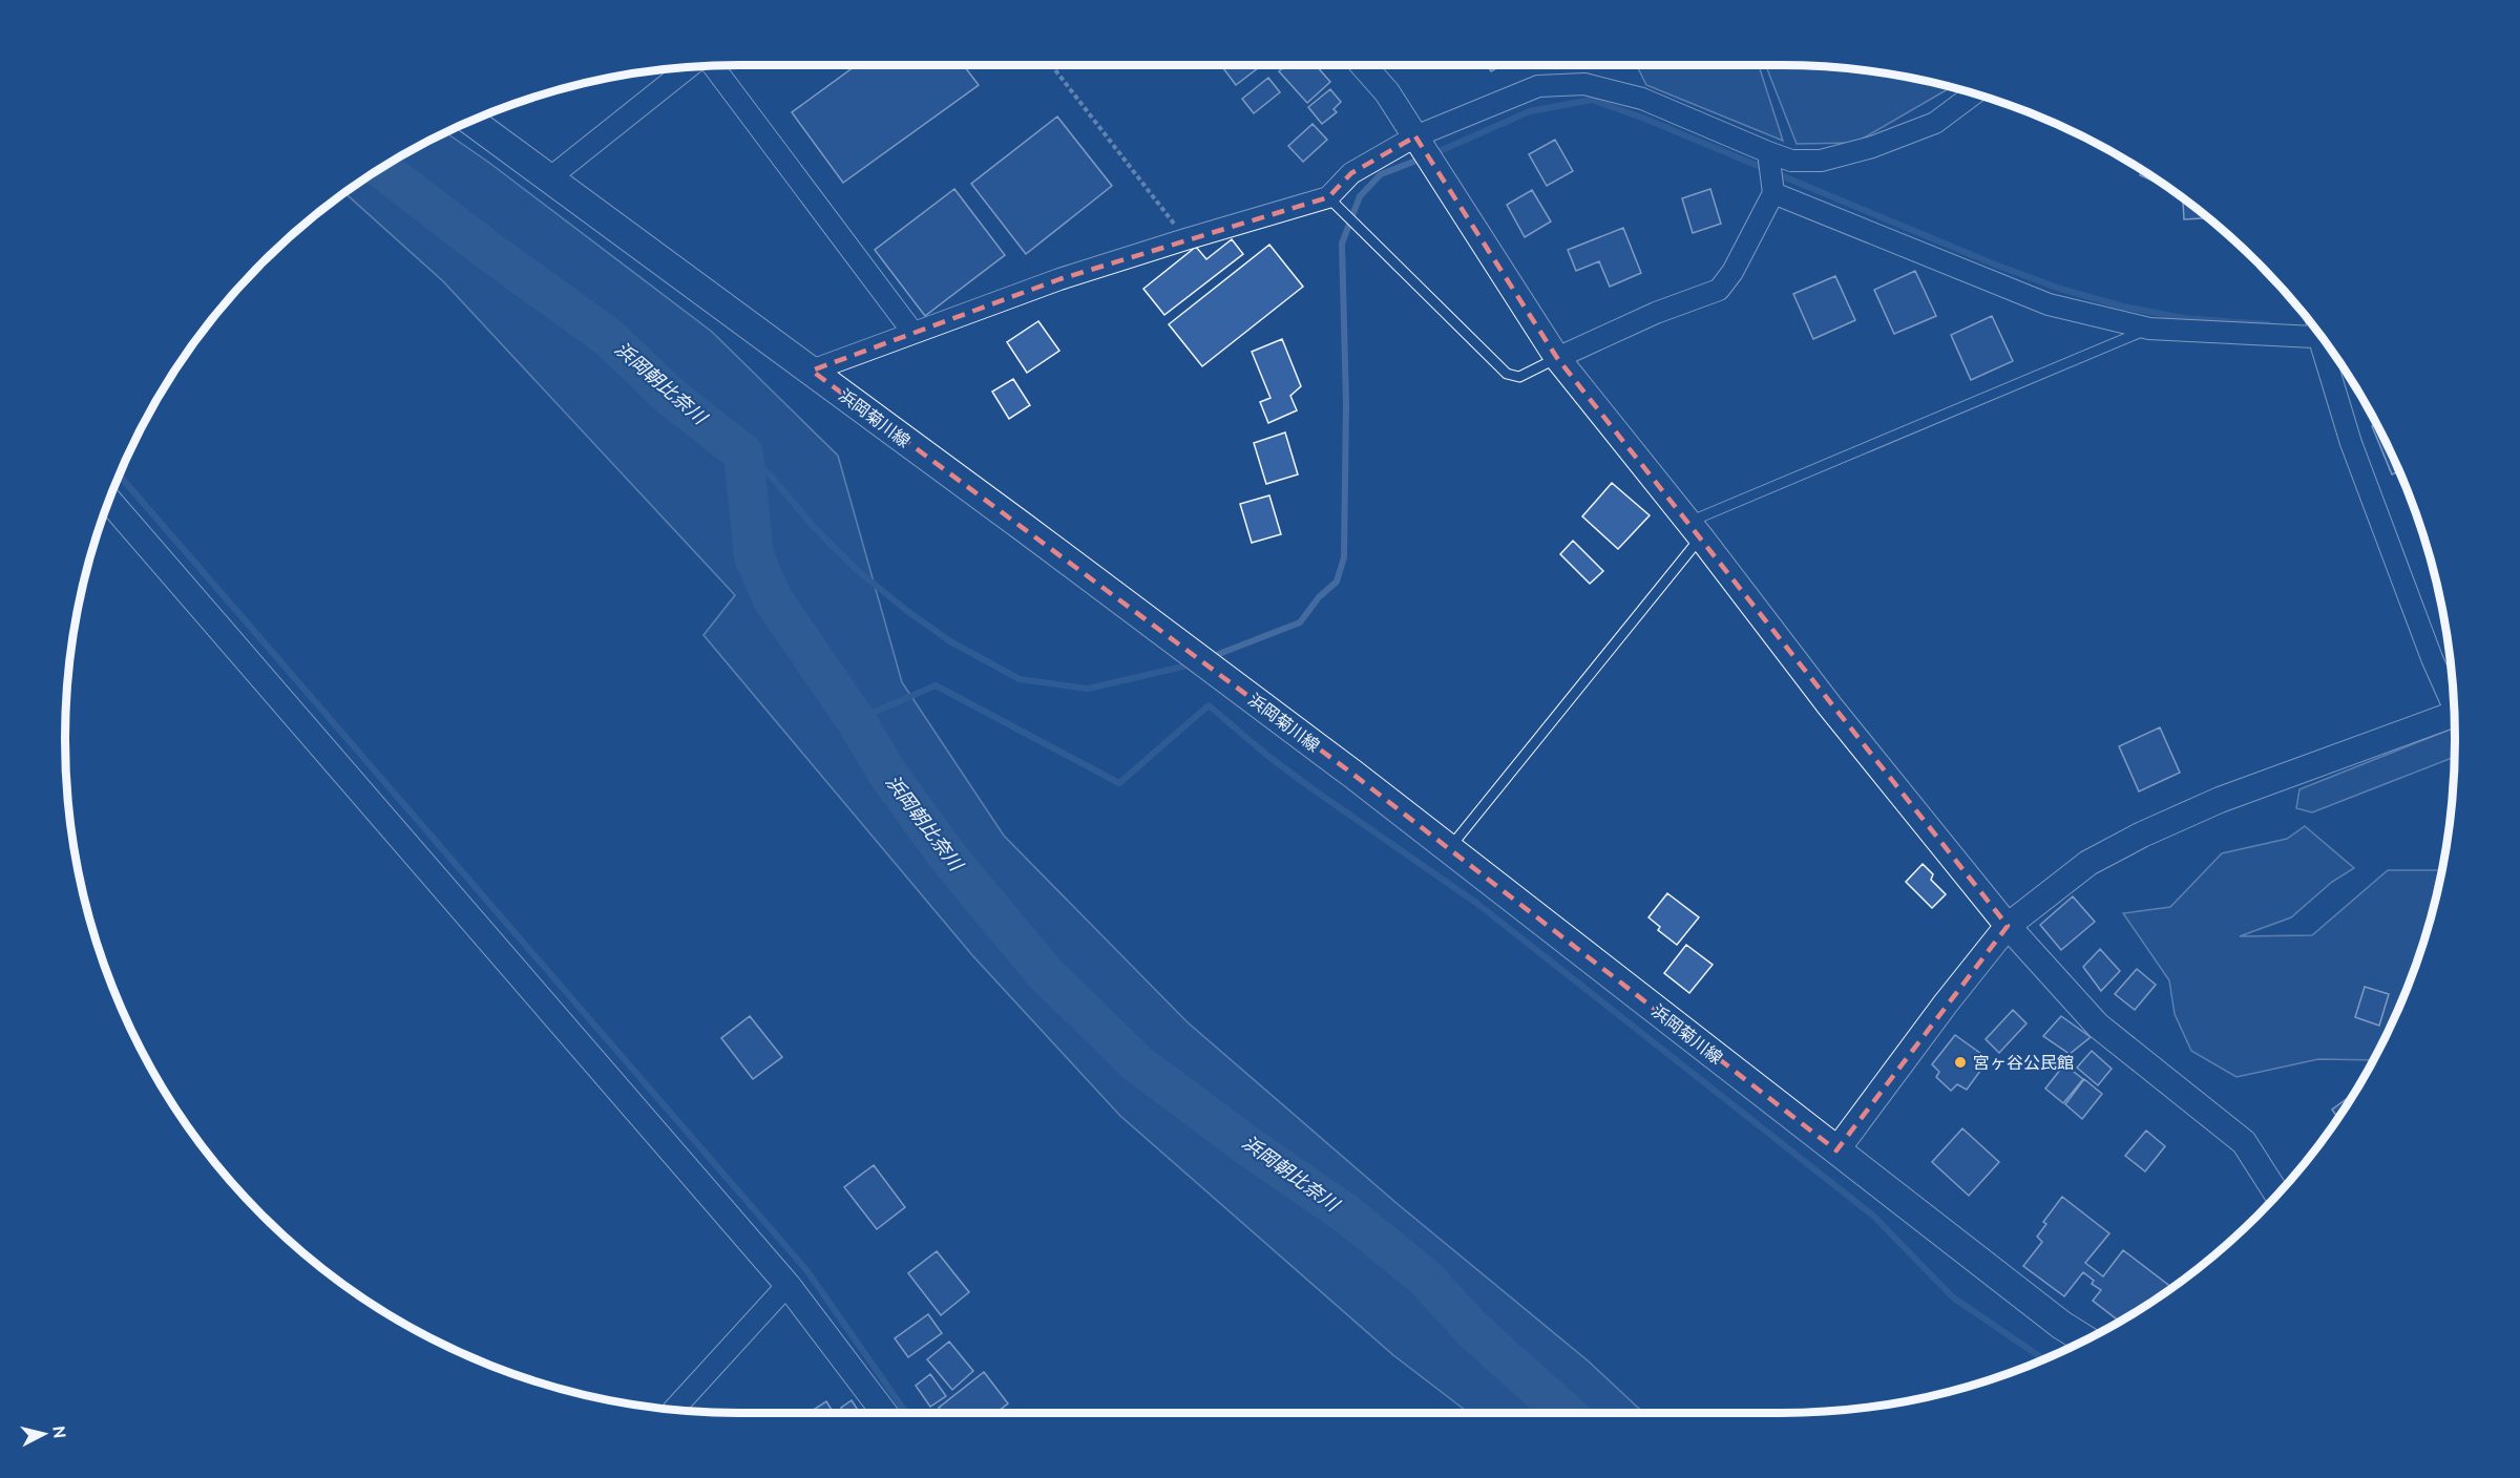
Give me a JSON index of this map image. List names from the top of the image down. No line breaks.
{"streets":{"main road":["浜岡菊川線"]},"water":["浜岡朝比奈川"],"places":["宮ヶ谷公民館"],"north":"right"}
